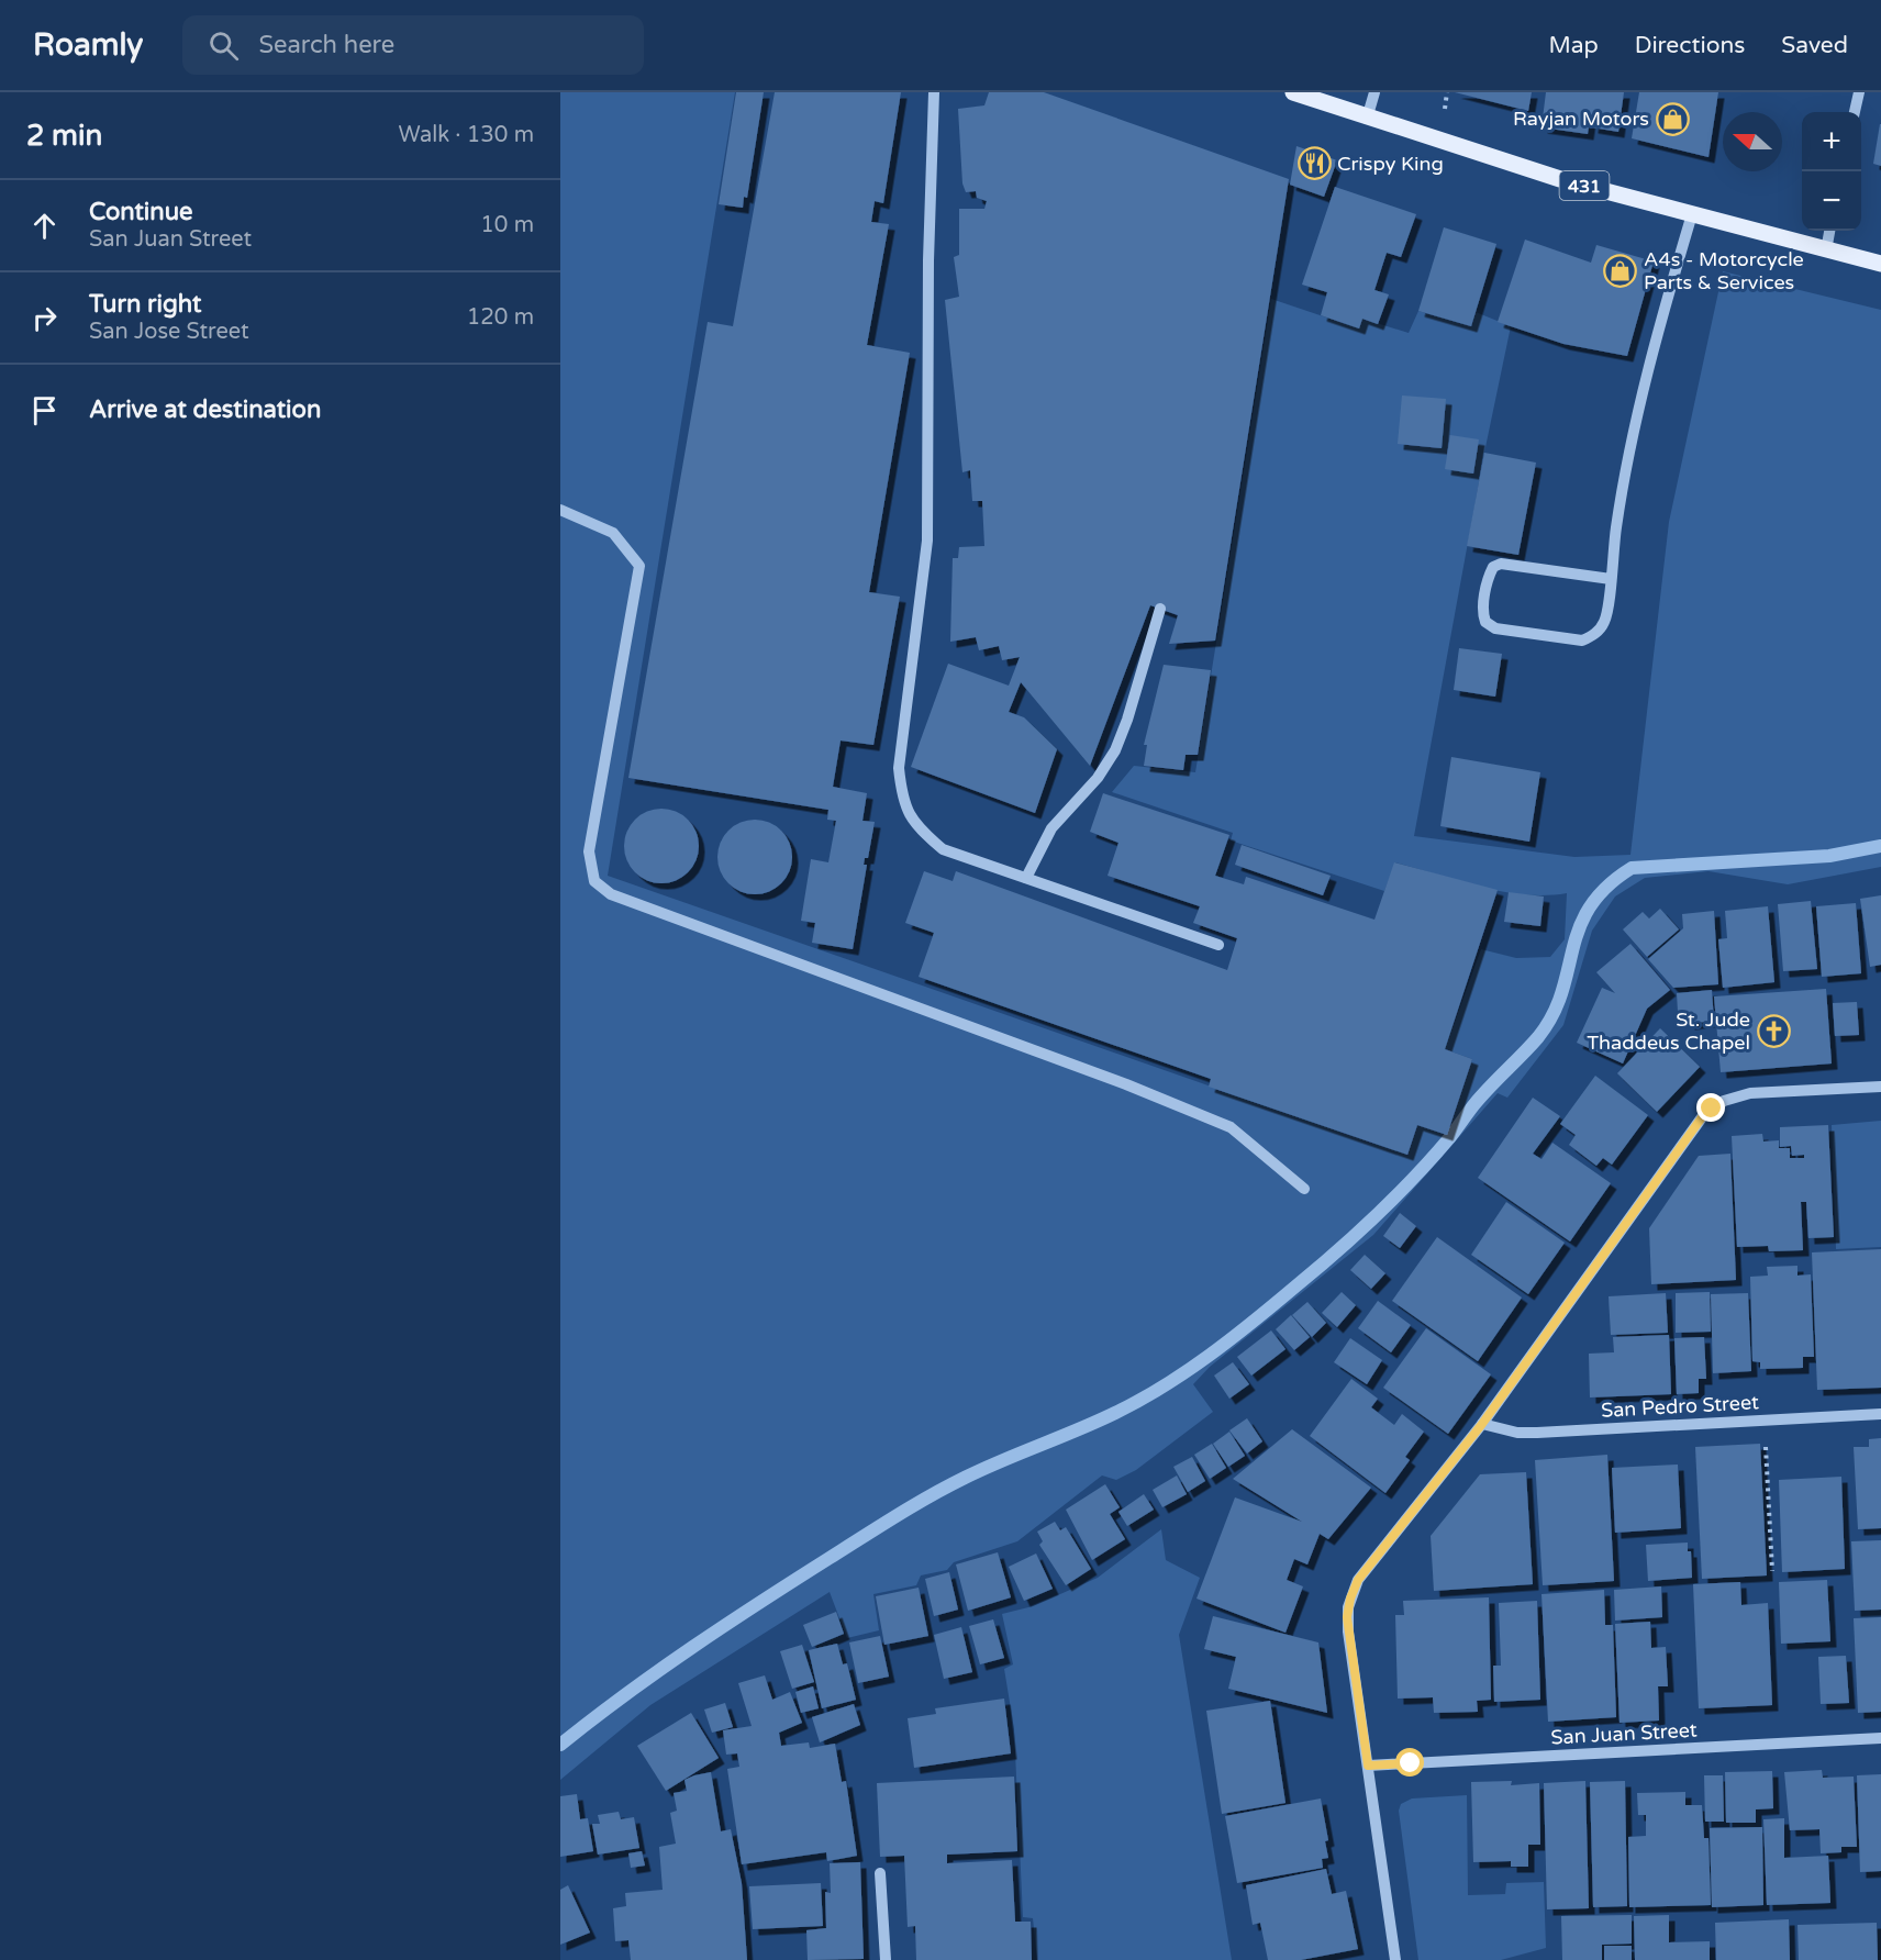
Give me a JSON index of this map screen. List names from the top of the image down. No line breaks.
{"streets":{"main road":["431"],"street":["San Pedro Street","San Juan Street"]},"places":{"shop":["Rayjan Motors","A4s - Motorcycle Parts & Services"],"restaurant":["Crispy King"],"church":["St. Jude Thaddeus Chapel"]},"north":"left","page":{"header":"Roamly","search":"Search here","nav":["Map","Directions","Saved"],"heading":["2 min","Walk · 130 m"],"map_buttons":["+","−"],"list":[["Continue","San Juan Street","10 m"],["Turn right","San Jose Street","120 m"],"Arrive at destination"]}}
